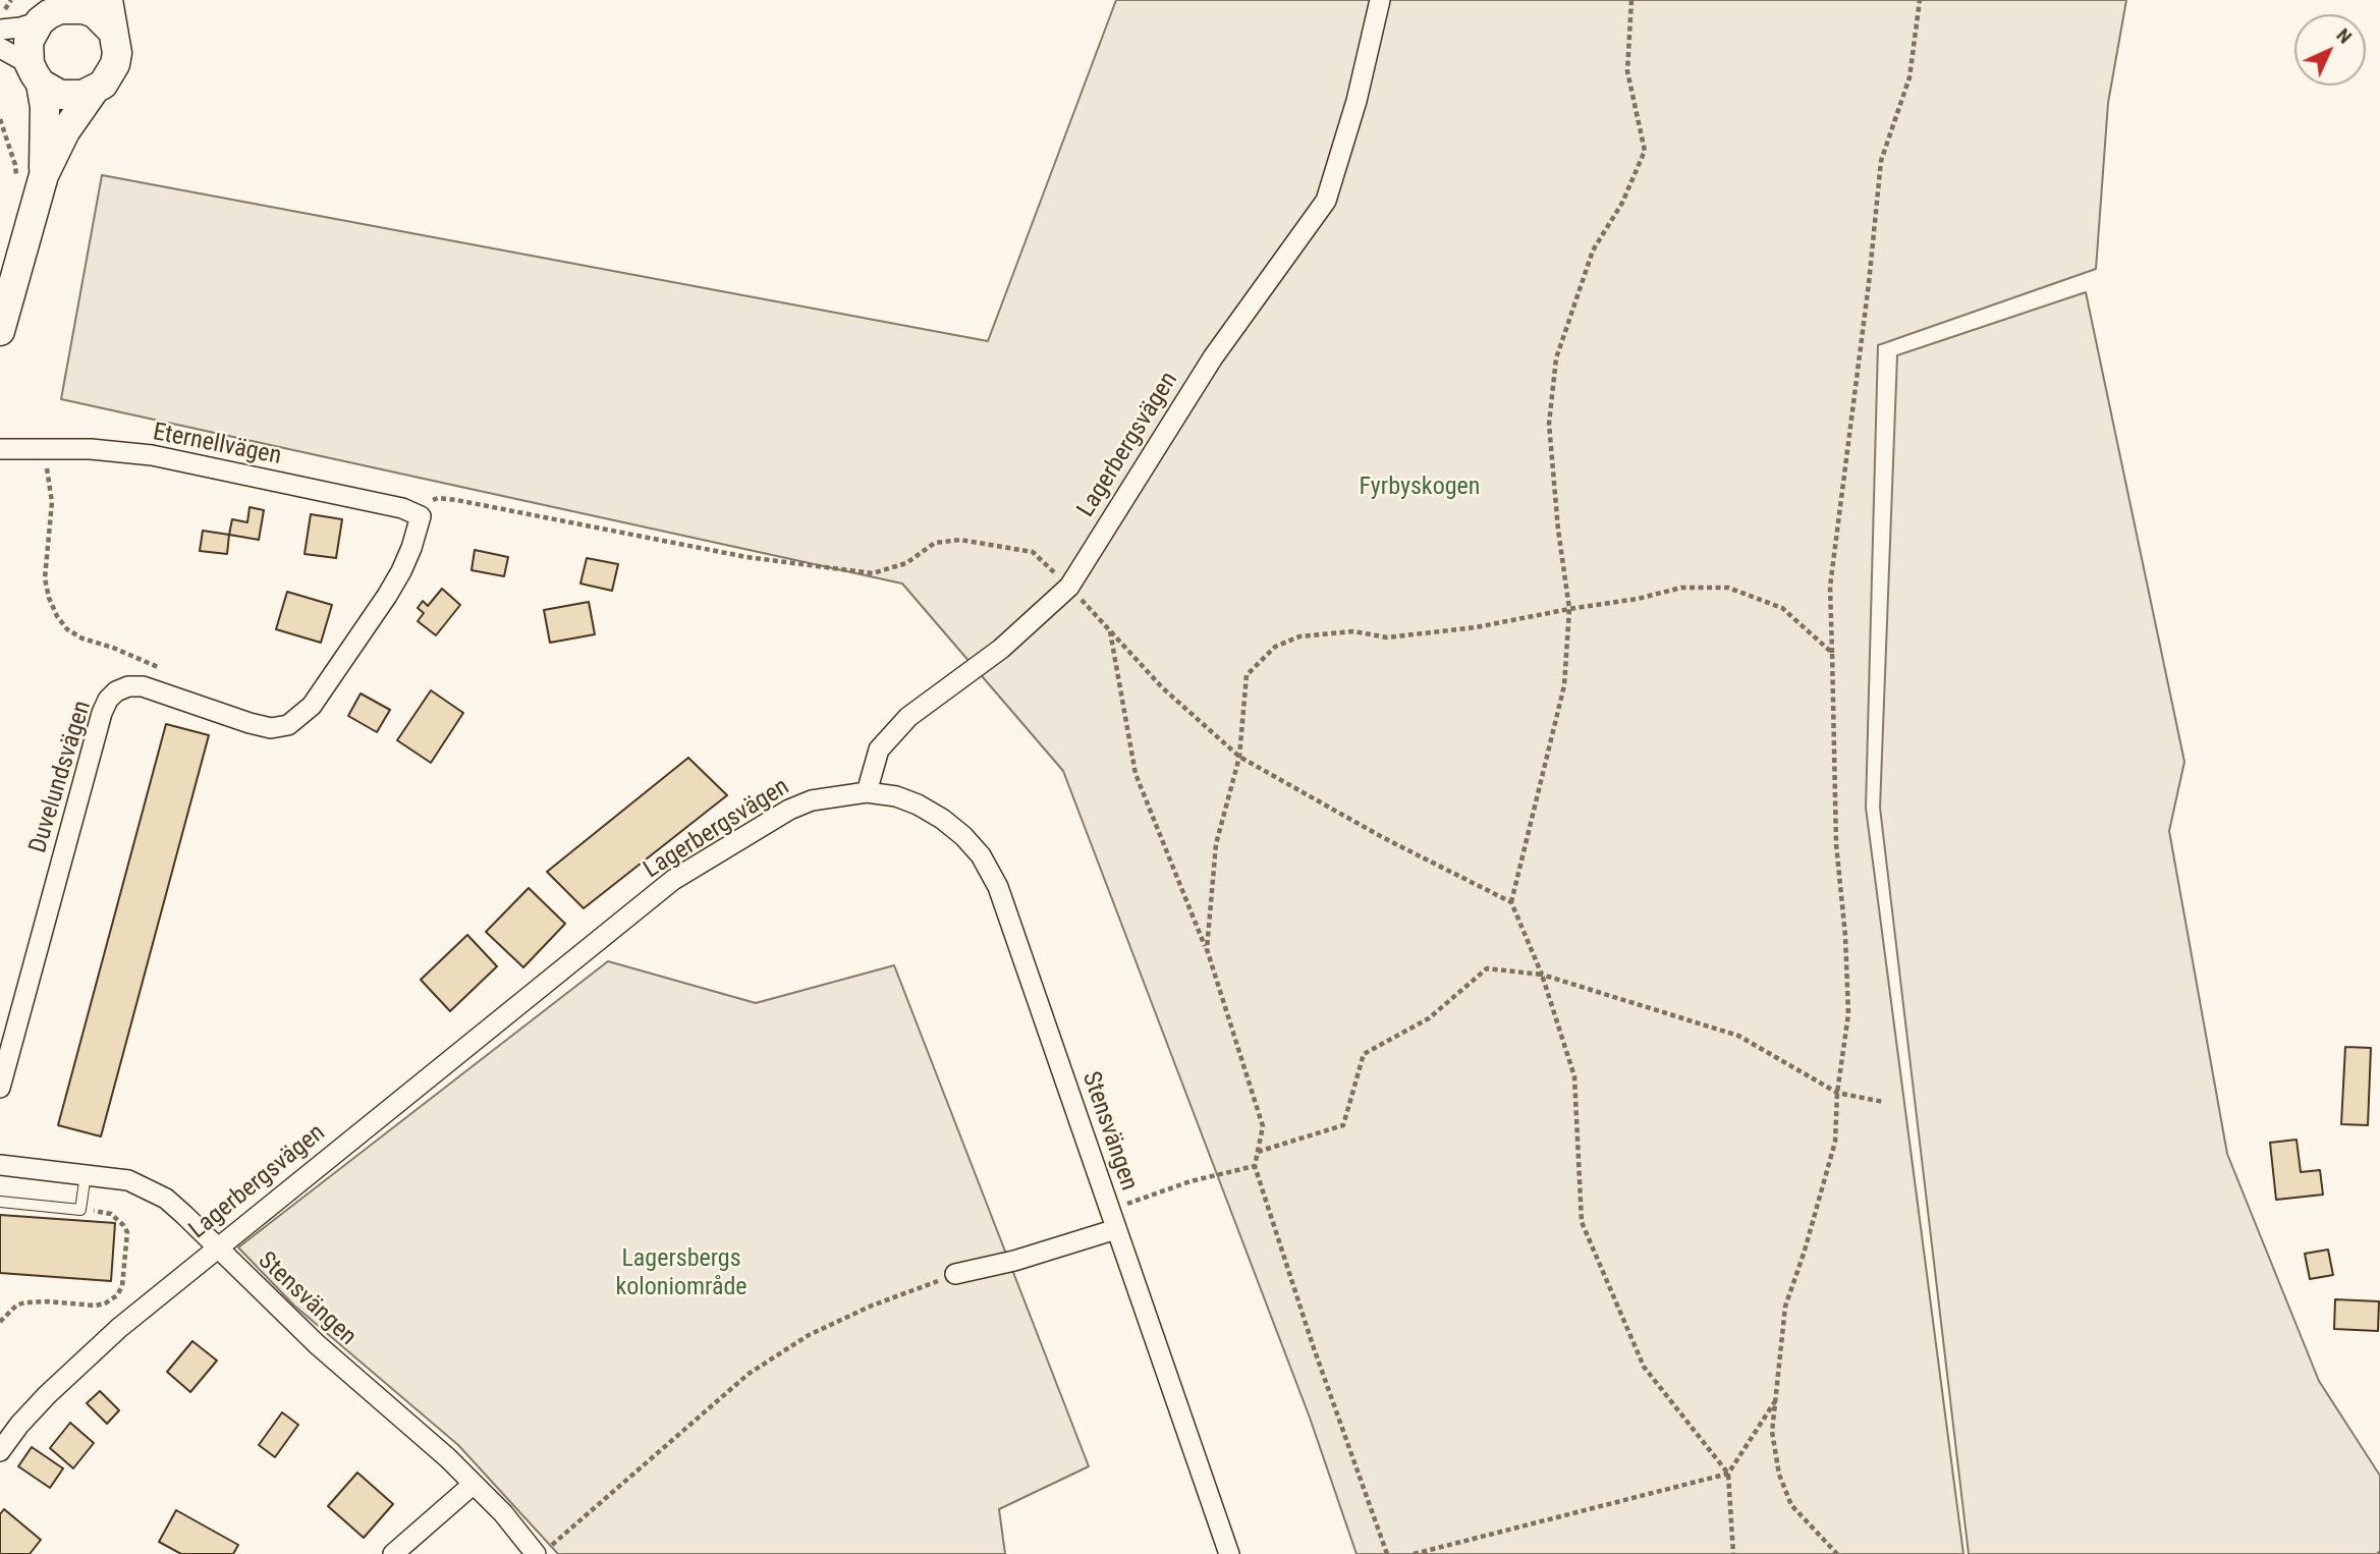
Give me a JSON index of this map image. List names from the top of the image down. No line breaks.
{"streets":{"street":["Eternellvägen","Lagerbergsvägen","Duvelundsvägen","Stensvängen"]},"crossings":[["Eternellvägen","Duvelundsvägen"],["Lagerbergsvägen","Stensvängen"]],"parks":["Fyrbyskogen","Lagersbergs koloniområde"],"north":"top right"}
